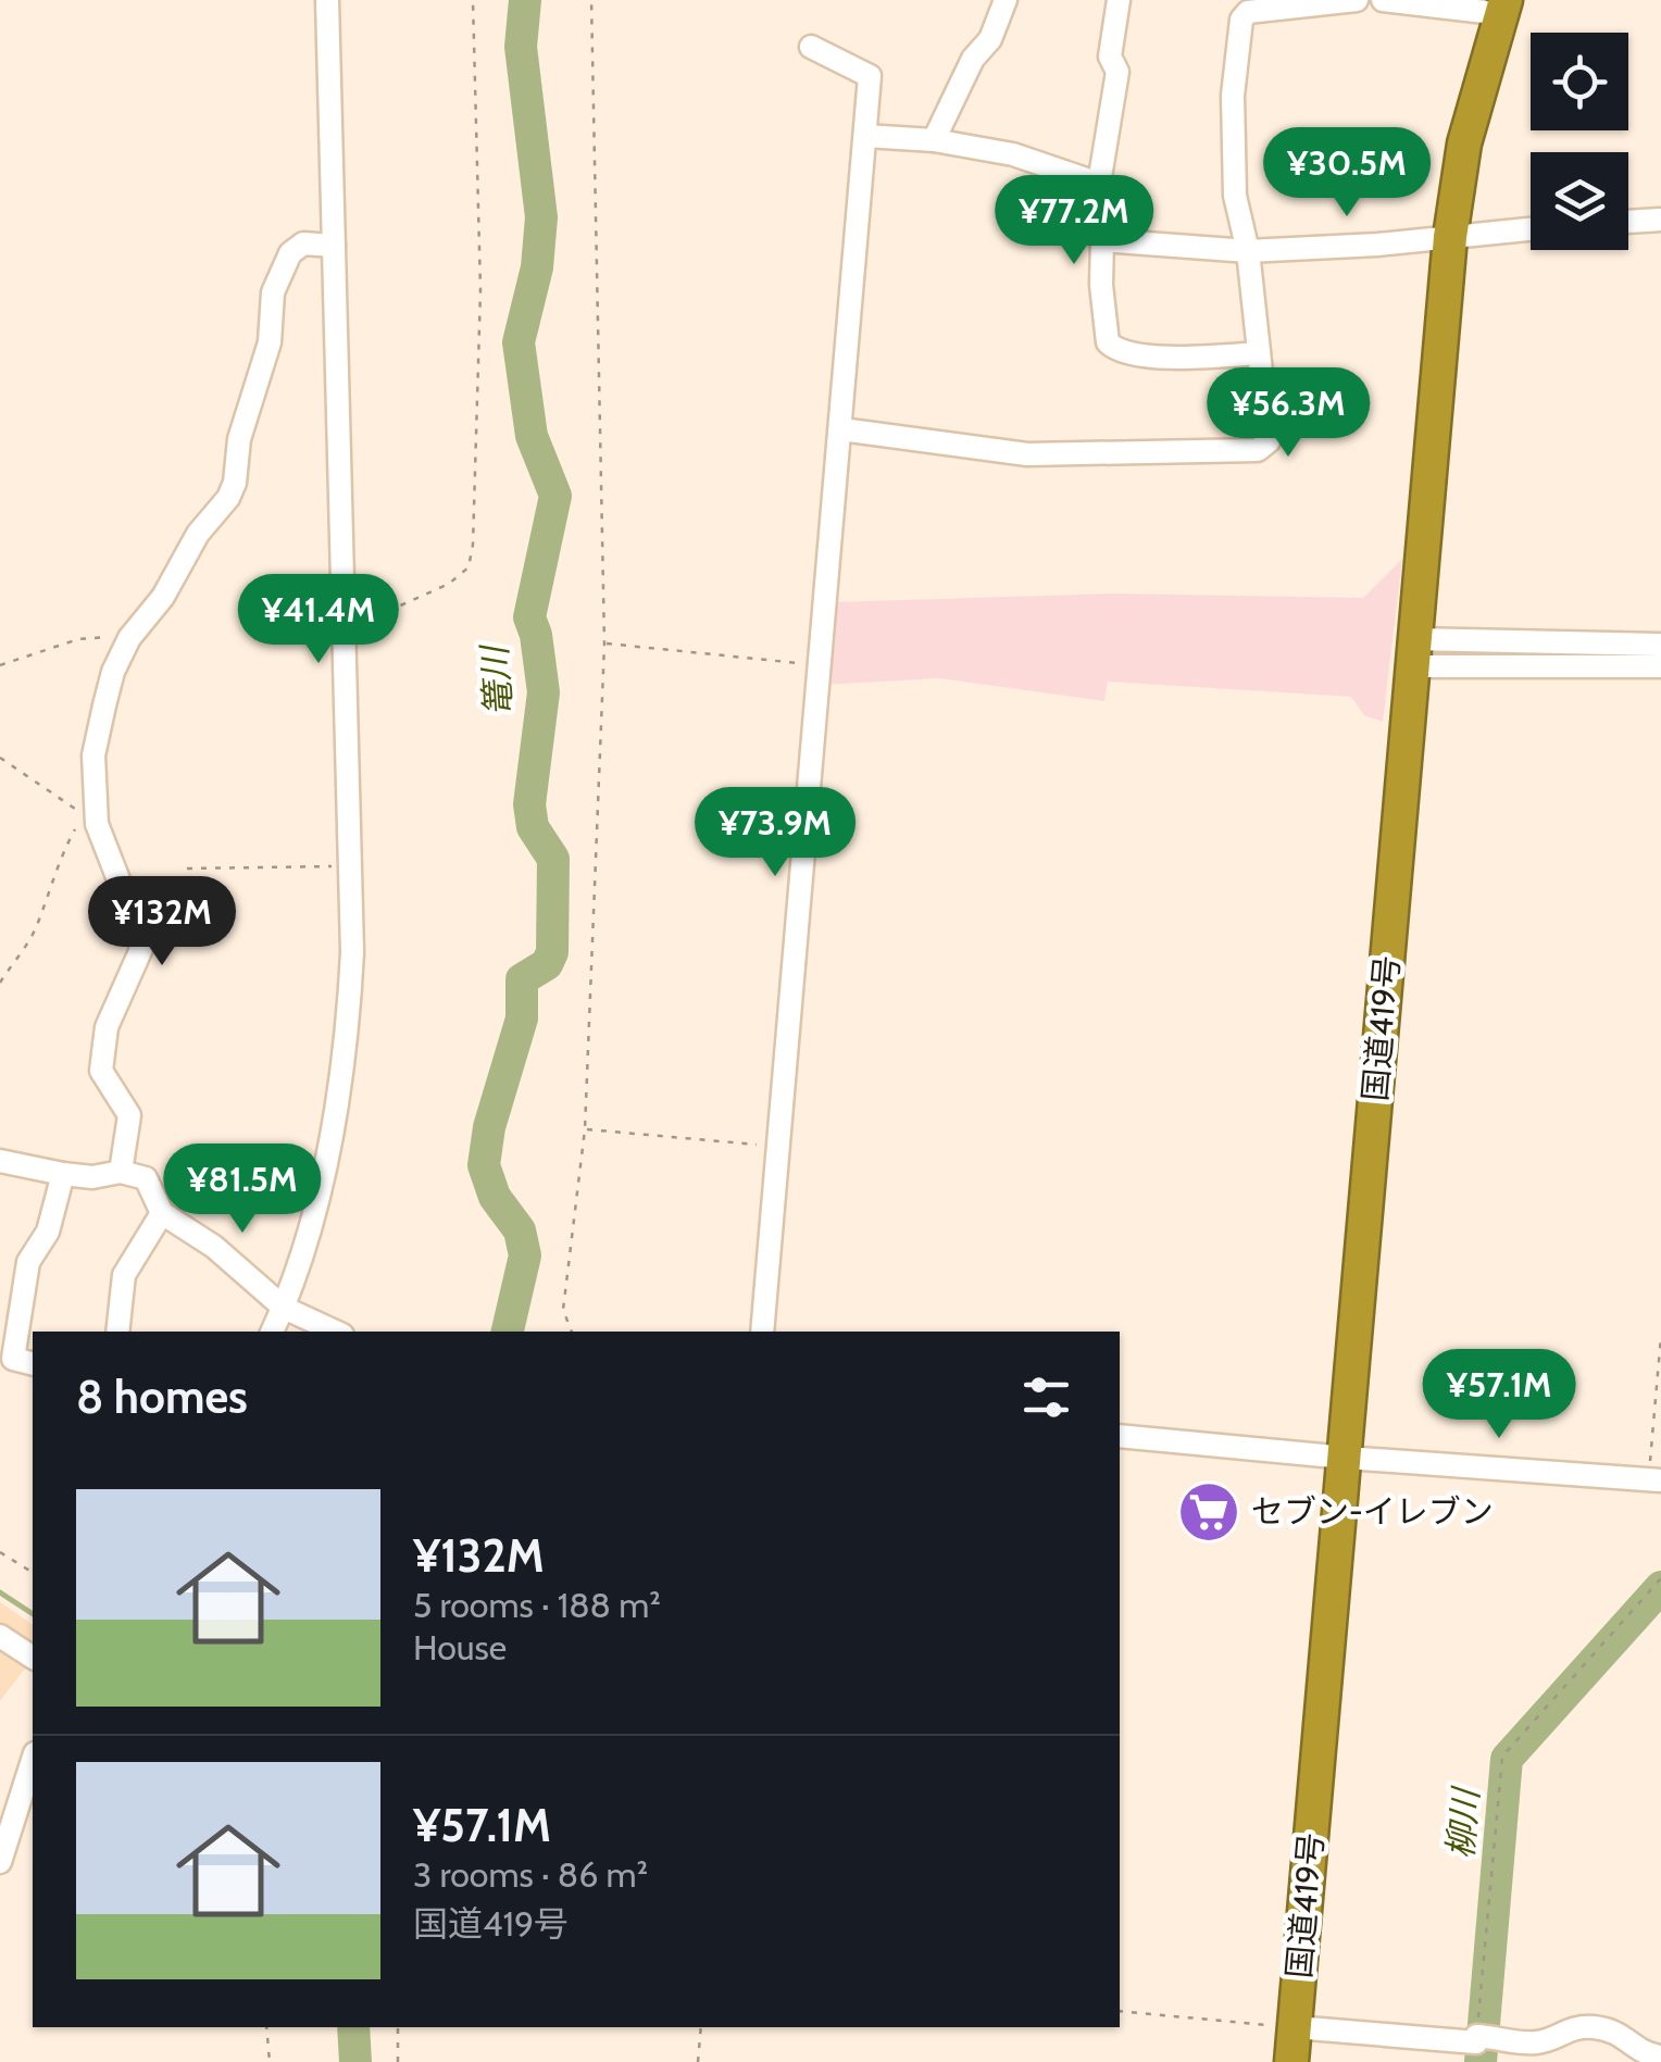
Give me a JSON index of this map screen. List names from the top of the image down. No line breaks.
{"streets":{"highway":["国道419号"]},"water":["篭川","柳川"],"places":{"supermarket":["セブン-イレブン"]},"page":{"price":["¥30.5M","¥77.2M","¥56.3M","¥41.4M","¥73.9M","¥132M","¥81.5M","¥57.1M"],"heading":"8 homes","list":[{"name":"¥132M","note":"5 rooms · 188 m² · House"},{"name":"¥57.1M","note":"3 rooms · 86 m² · 国道419号"}]}}
